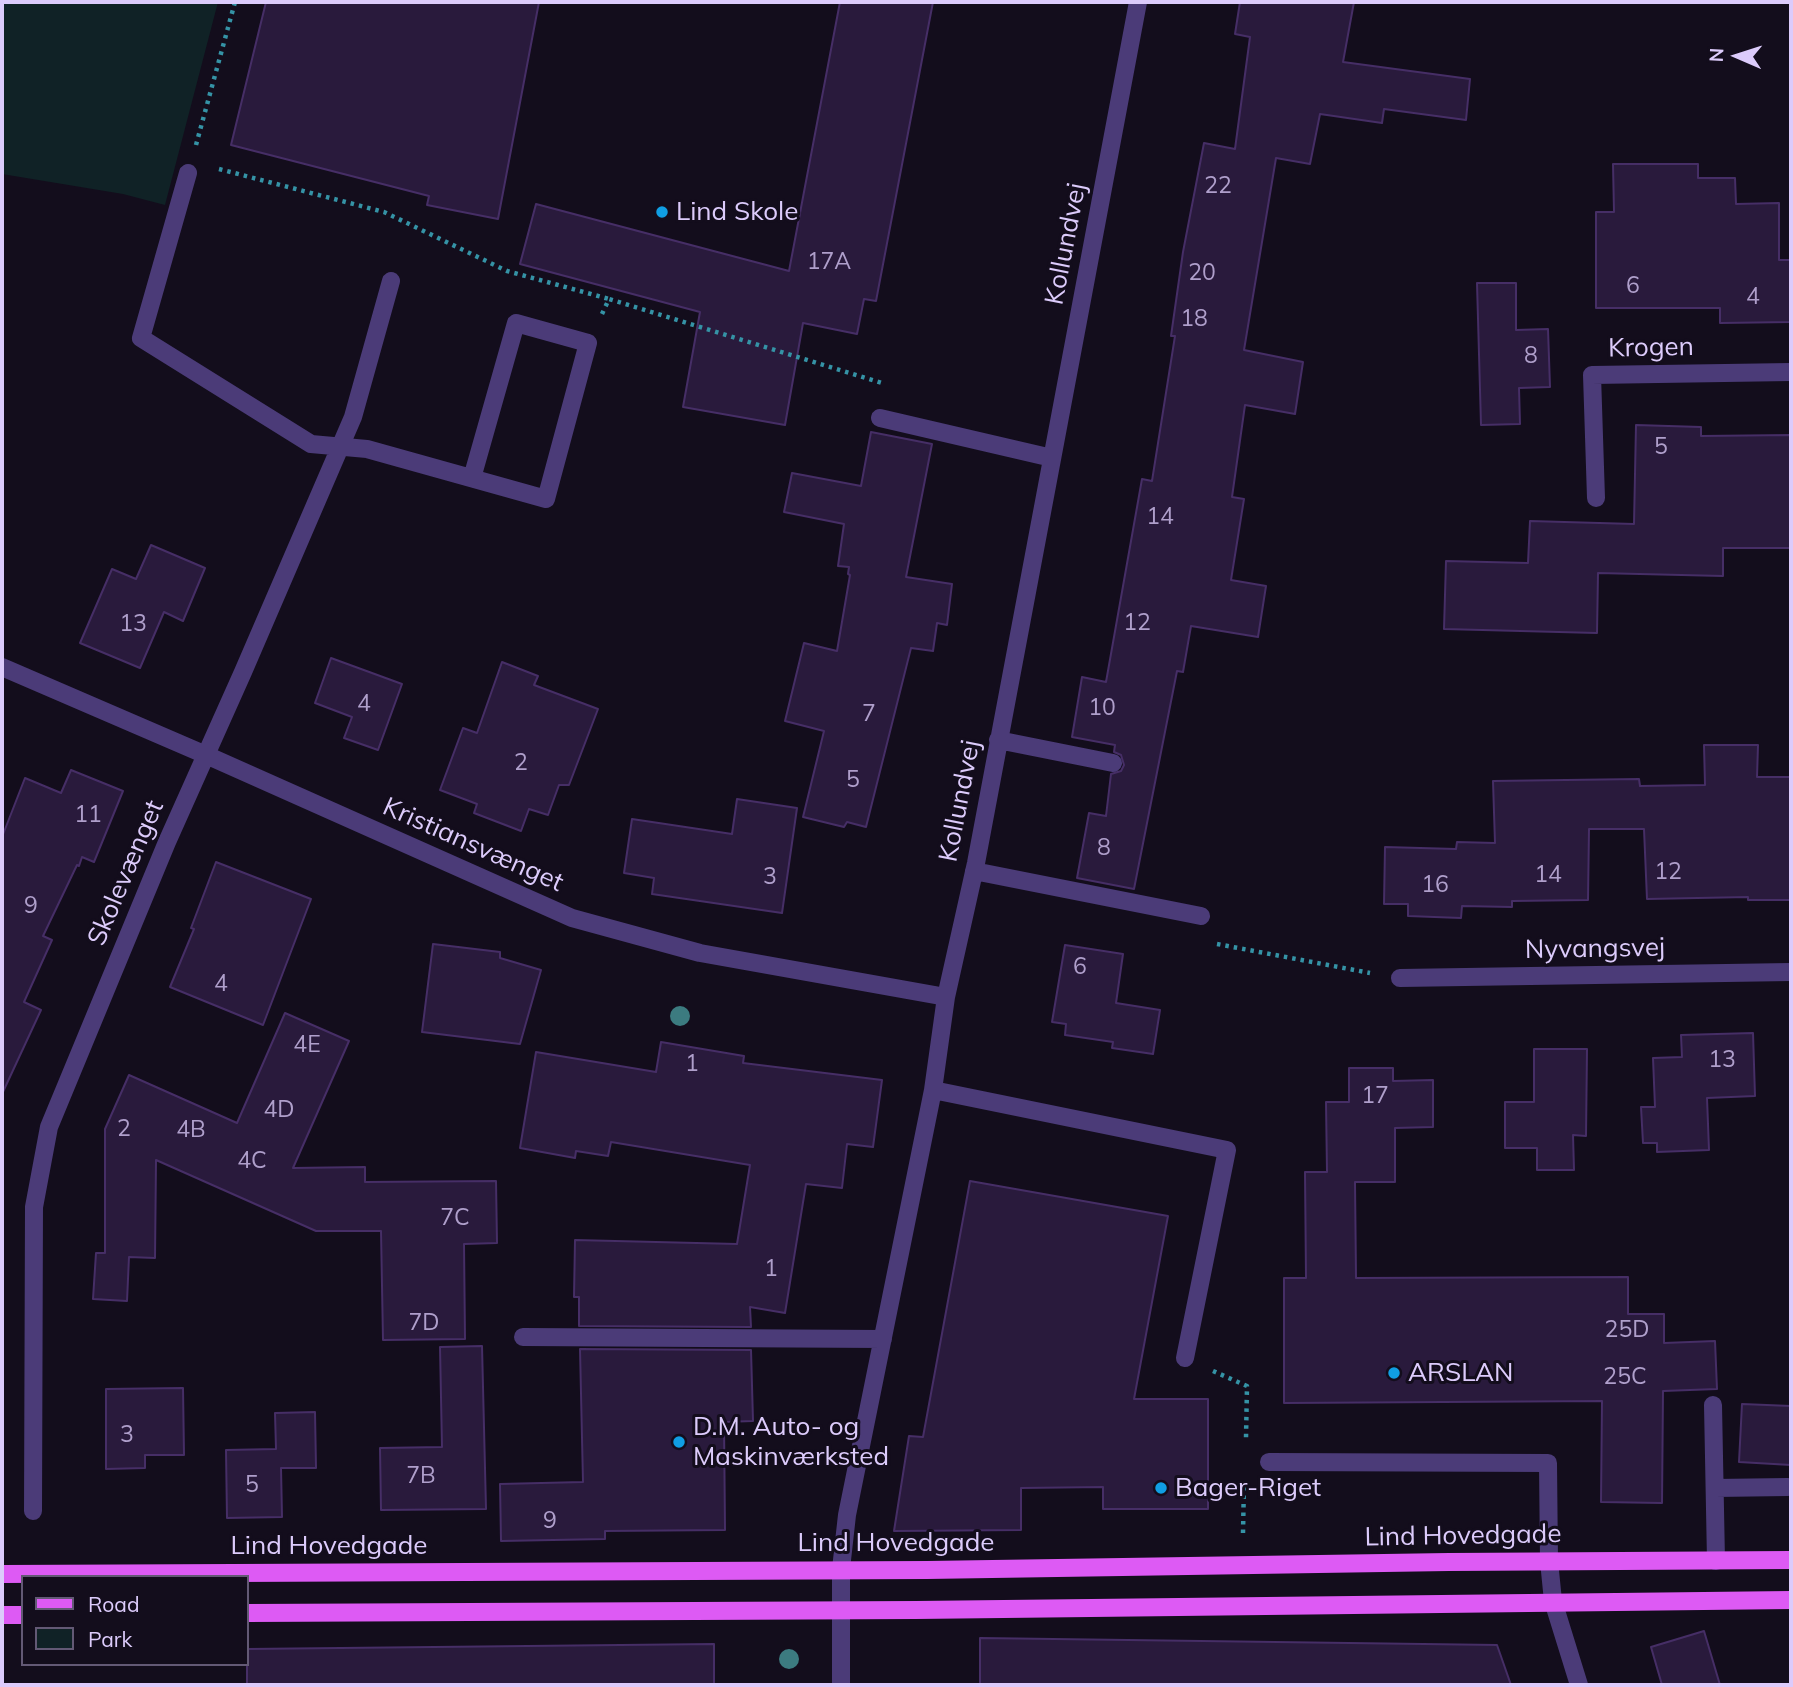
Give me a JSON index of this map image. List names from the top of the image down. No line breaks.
{"streets":{"main road":["Lind Hovedgade"],"street":["Kollundvej","Krogen","Kristiansvænget","Skolevænget","Nyvangsvej"]},"crossings":[["Kollundvej","Kristiansvænget"],["Kollundvej","Lind Hovedgade"],["Kristiansvænget","Skolevænget"]],"places":["Lind Skole","ARSLAN","D.M. Auto- og Maskinværksted","Bager-Riget"],"house_numbers":["22","17A","20","6","4","18","8","5","14","12","13","4","10","7","2","5","11","8","12","14","3","16","9","6","4","4E","13","1","17","4D","2","4B","4C","7C","1","7D","25D","25C","3","7B","5","9"],"legend":["Road","Park"],"north":"left"}
